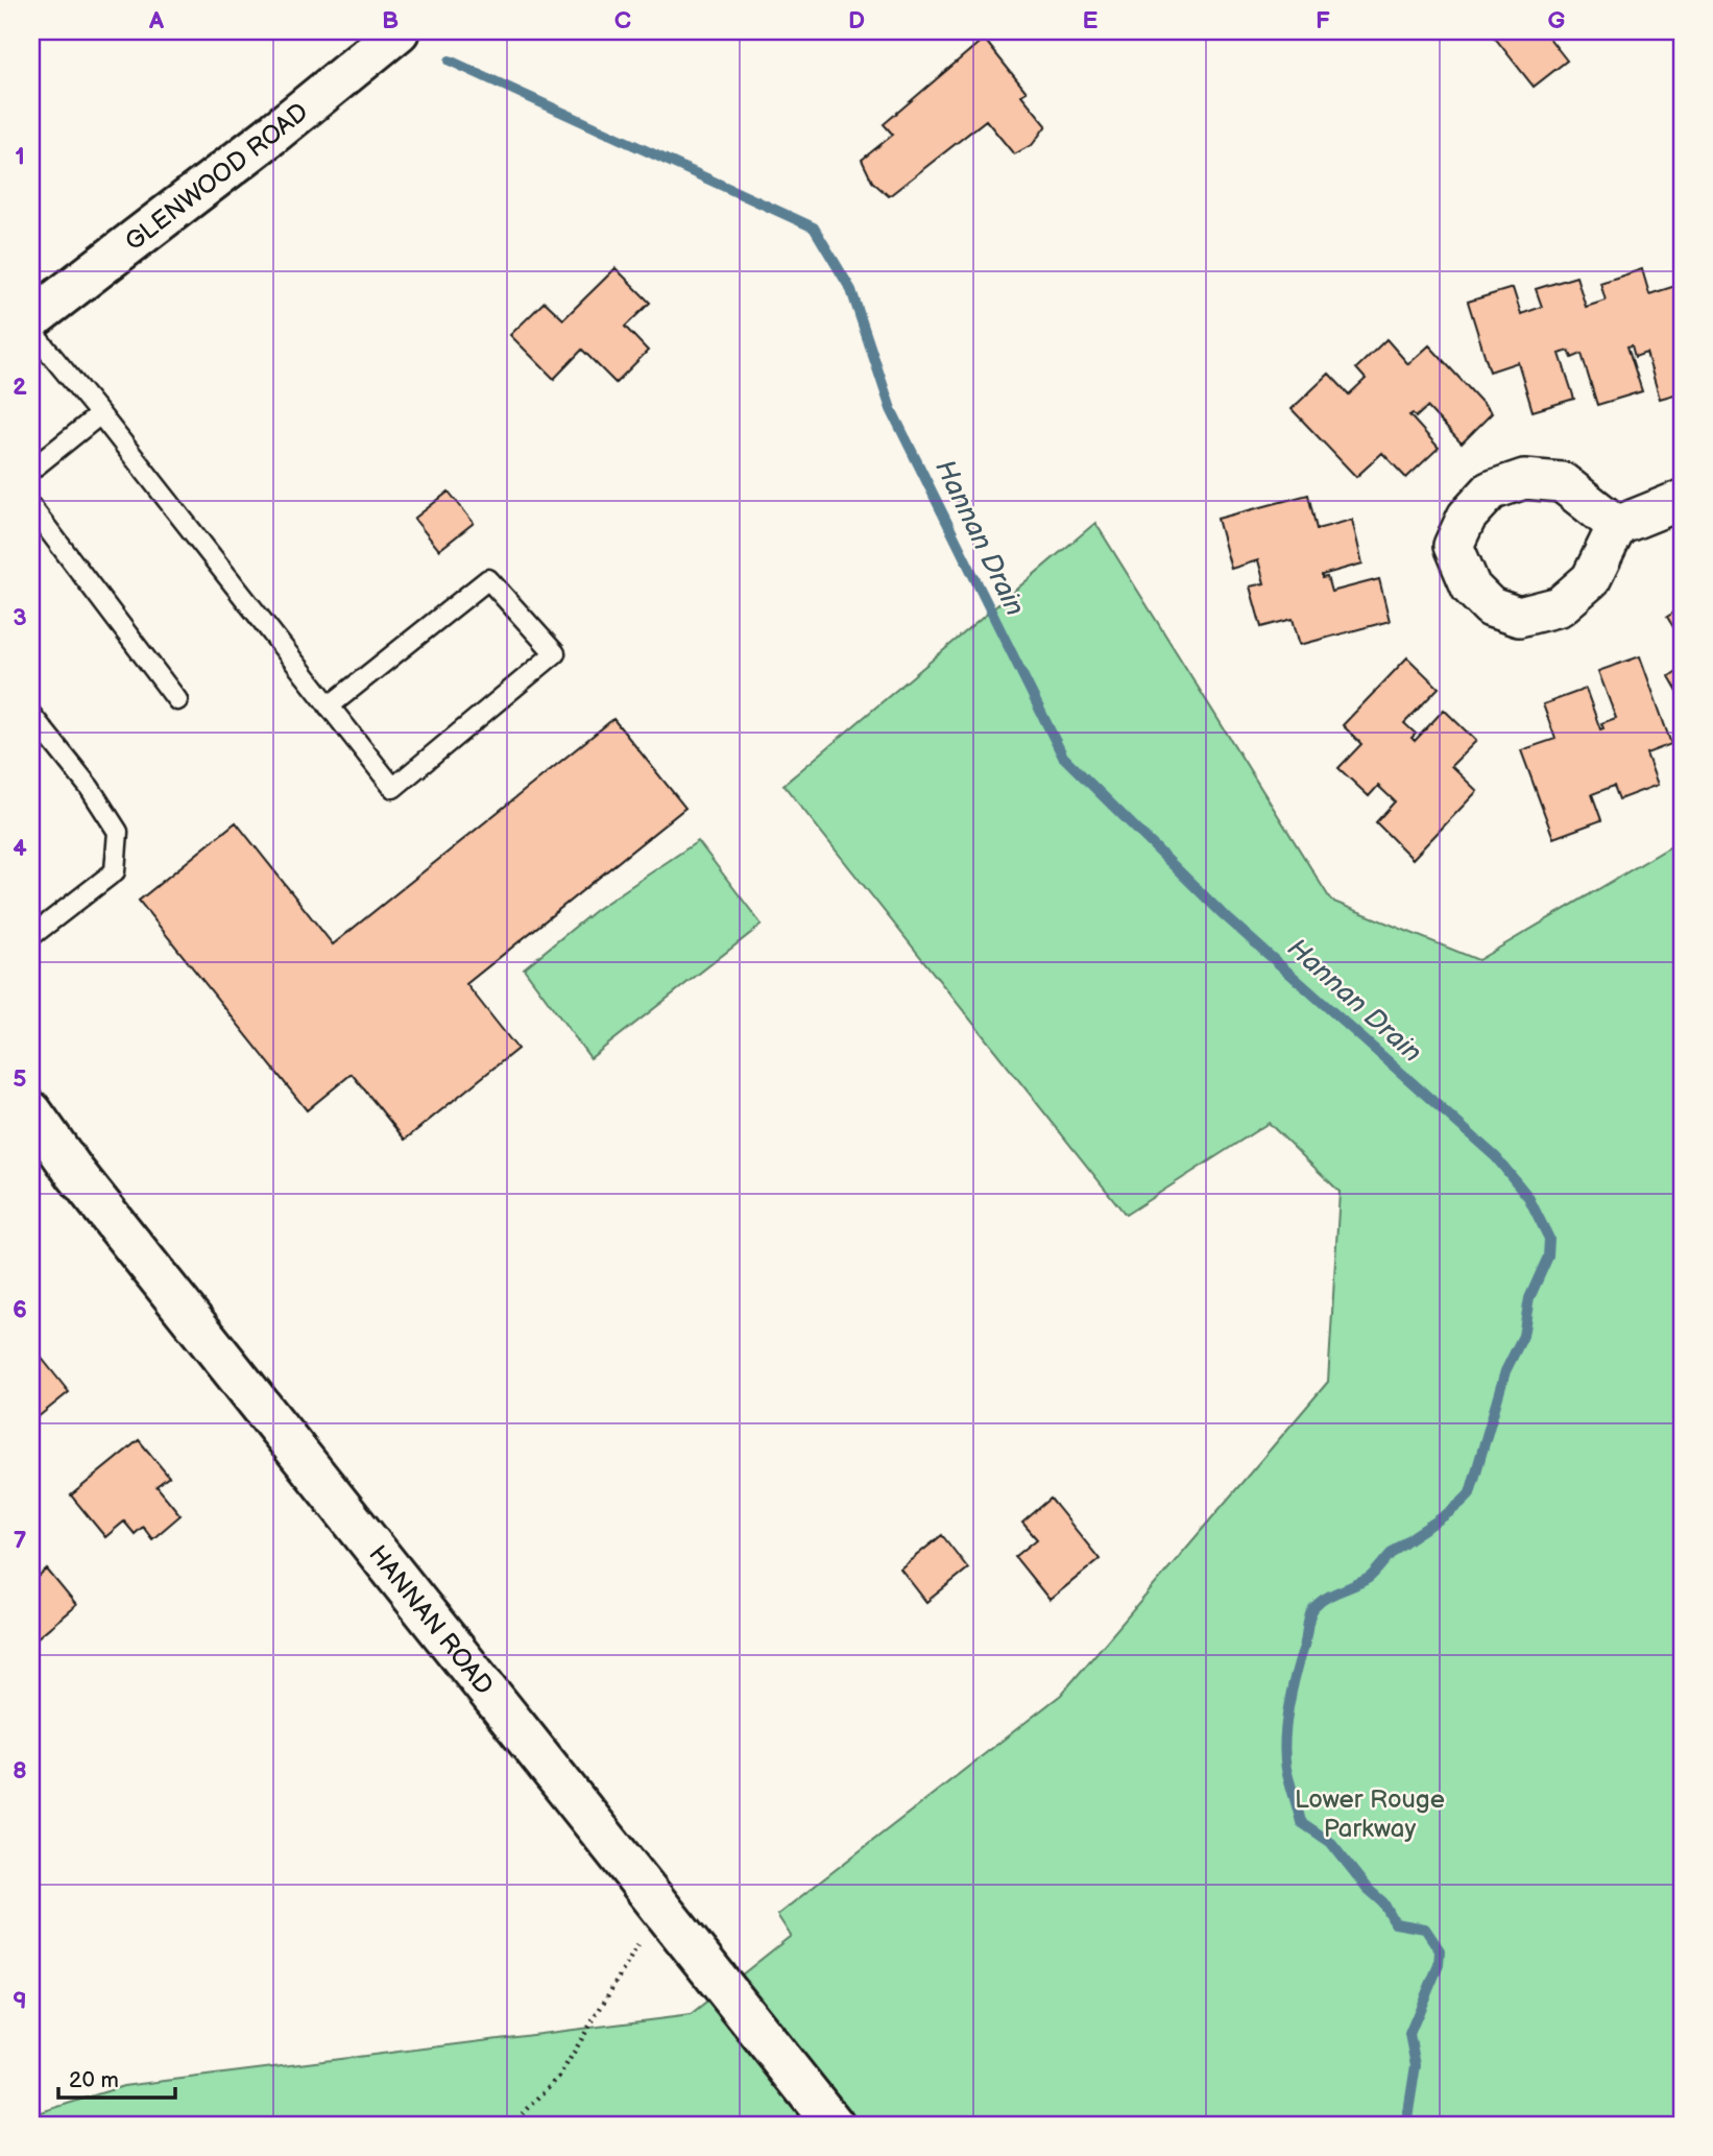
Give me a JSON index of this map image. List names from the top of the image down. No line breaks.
{"streets":{"street":["GLENWOOD ROAD","HANNAN ROAD"]},"water":["Hannan Drain"],"parks":["Lower Rouge Parkway"],"scale_bar":"20 m","grid":{"columns":["A","B","C","D","E","F","G"],"rows":["1","2","3","4","5","6","7","8","9"]}}
